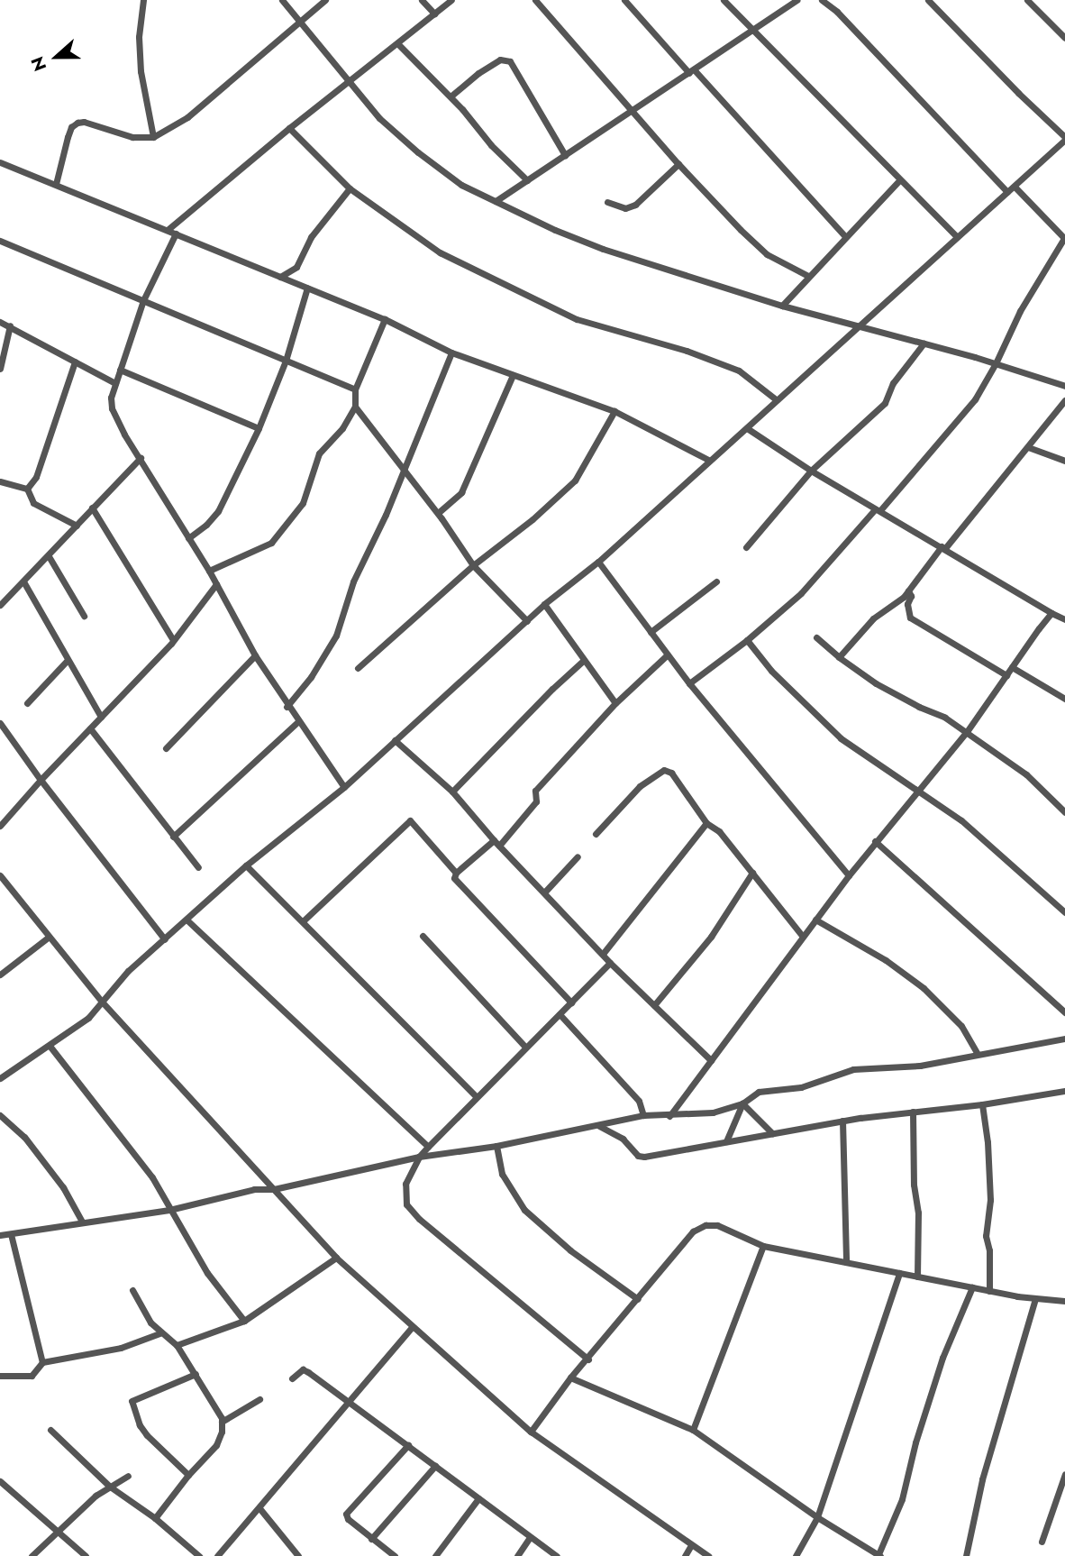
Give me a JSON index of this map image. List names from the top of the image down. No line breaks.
{"north":"left"}
